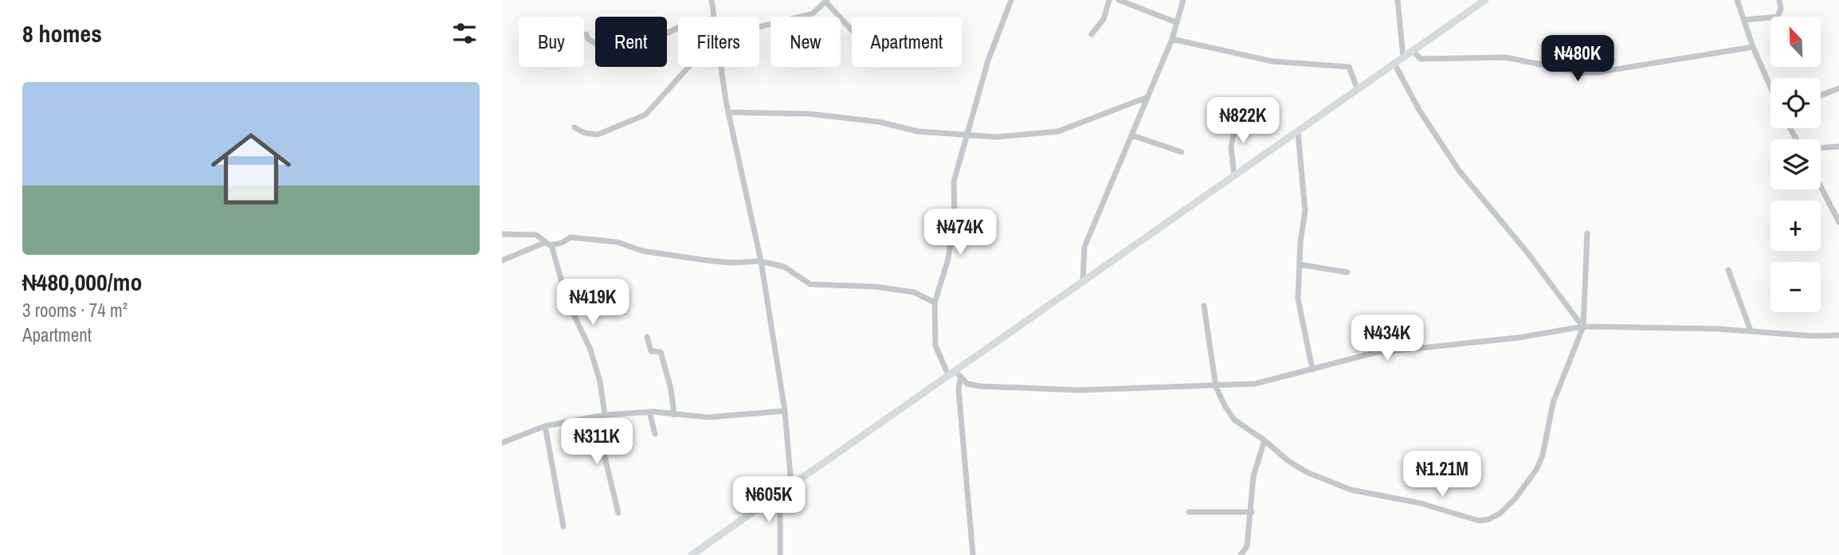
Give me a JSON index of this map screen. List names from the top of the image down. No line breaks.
{"north":"top left","page":{"heading":"8 homes","map_buttons":["+","−"],"chip":["Buy","Rent","Filters","New","Apartment"],"price":["₦480K","₦822K","₦474K","₦419K","₦434K","₦311K","₦1.21M","₦605K"],"list":[{"name":"₦480,000/mo","note":"3 rooms · 74 m² · Apartment"}]}}
